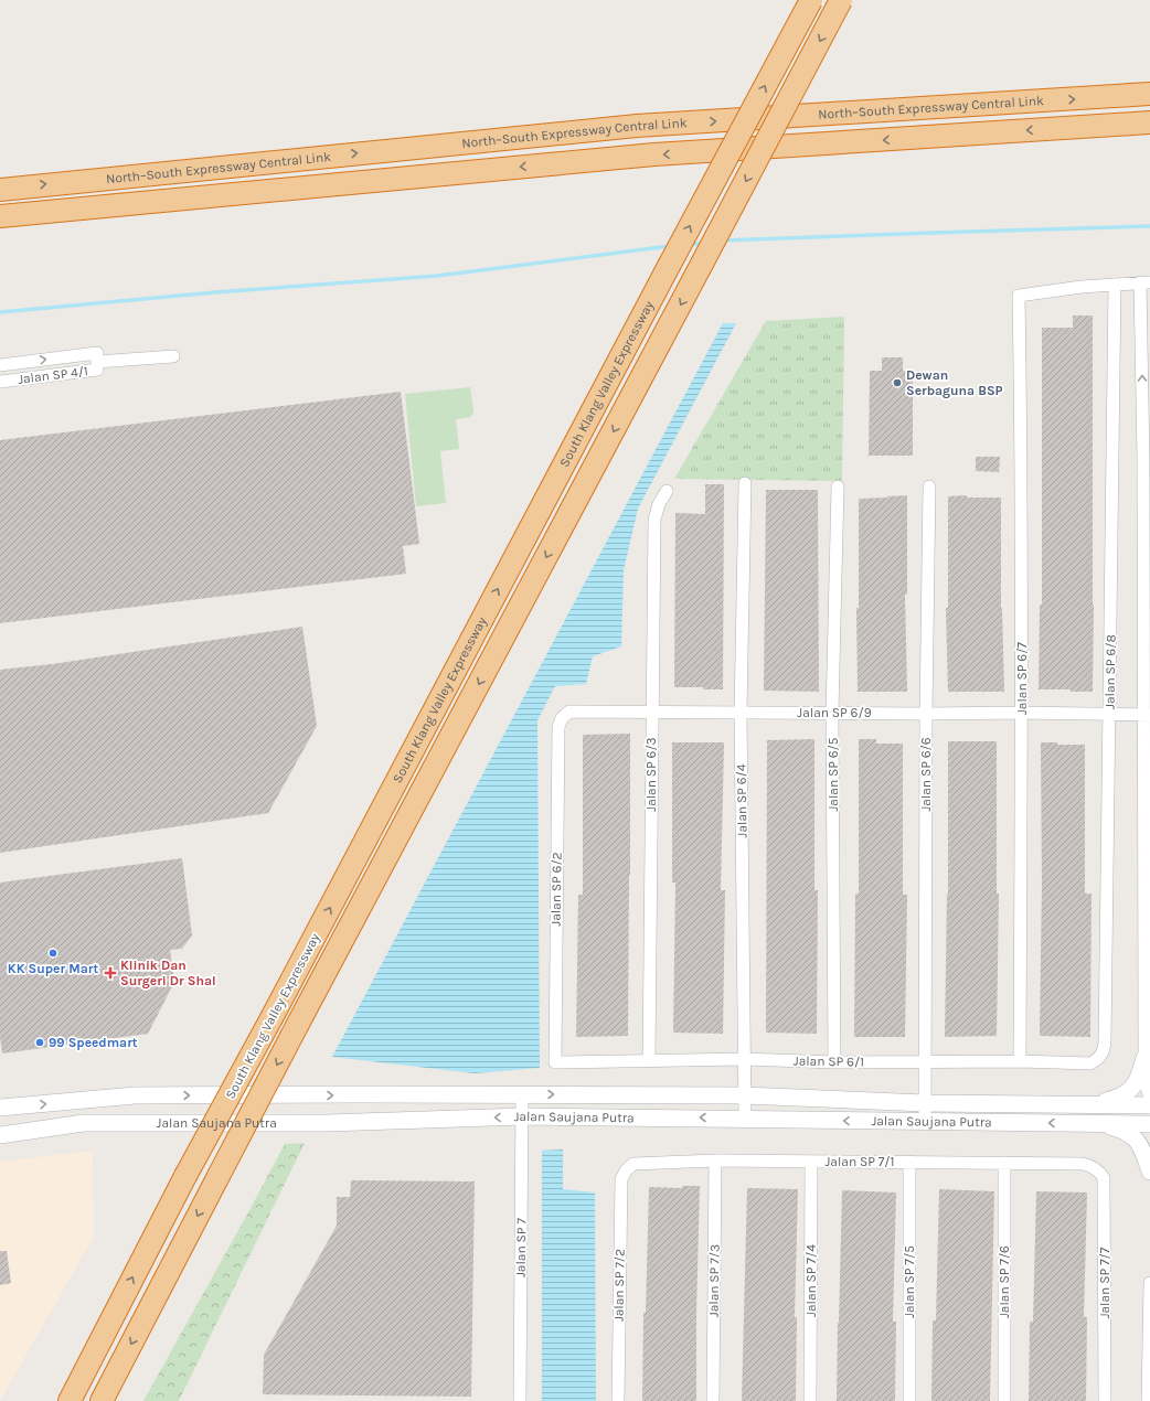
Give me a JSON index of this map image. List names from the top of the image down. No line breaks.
{"streets":{"highway":["North–South Expressway Central Link","South Klang Valley Expressway"],"main road":["Jalan Saujana Putra"],"street":["Jalan SP 4/1","Jalan SP 6/8","Jalan SP 6/7","Jalan SP 6/9","Jalan SP 6/3","Jalan SP 6/5","Jalan SP 6/6","Jalan SP 6/4","Jalan SP 6/2","Jalan SP 6/1","Jalan SP 7/1","Jalan SP 7","Jalan SP 7/3","Jalan SP 7/4","Jalan SP 7/5","Jalan SP 7/6","Jalan SP 7/7","Jalan SP 7/2"]},"crossings":[["Jalan SP 6/8","Jalan SP 6/7"],["Jalan SP 6/8","Jalan SP 6/9"],["Jalan SP 6/8","Jalan SP 6/1"],["Jalan SP 6/7","Jalan SP 6/9"],["Jalan SP 6/7","Jalan SP 6/1"],["Jalan SP 6/9","Jalan SP 6/3"],["Jalan SP 6/9","Jalan SP 6/5"],["Jalan SP 6/9","Jalan SP 6/6"],["Jalan SP 6/9","Jalan SP 6/4"],["Jalan SP 6/9","Jalan SP 6/2"],["Jalan SP 6/3","Jalan SP 6/1"],["Jalan SP 6/5","Jalan SP 6/1"],["Jalan SP 6/6","Jalan SP 6/1"],["Jalan SP 6/6","Jalan Saujana Putra"],["Jalan SP 6/4","Jalan SP 6/1"],["Jalan SP 6/4","Jalan Saujana Putra"],["Jalan SP 6/2","Jalan SP 6/1"],["Jalan Saujana Putra","Jalan SP 7"],["Jalan SP 7/1","Jalan SP 7/3"],["Jalan SP 7/1","Jalan SP 7/4"],["Jalan SP 7/1","Jalan SP 7/5"],["Jalan SP 7/1","Jalan SP 7/6"],["Jalan SP 7/1","Jalan SP 7/7"],["Jalan SP 7/1","Jalan SP 7/2"]],"places":{"other":["Dewan Serbaguna BSP","KK Super Mart","99 Speedmart"],"health":["Klinik Dan Surgeri Dr Shal"]}}
